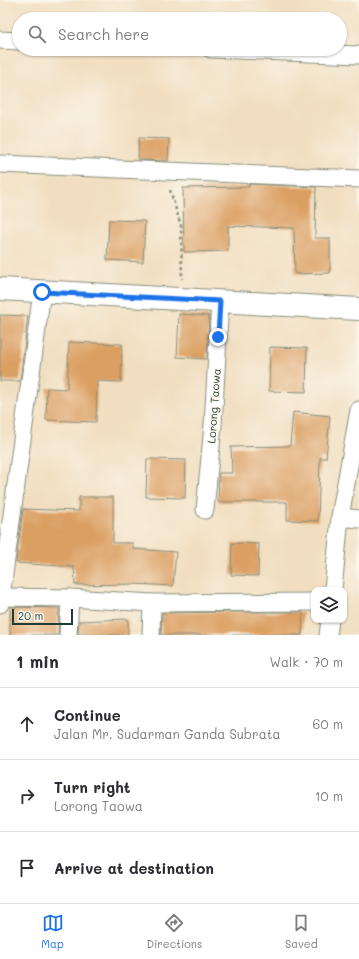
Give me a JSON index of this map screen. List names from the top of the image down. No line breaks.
{"streets":{"street":["Lorong Taowa"]},"scale_bar":"20 m","page":{"search":"Search here","scale":"20 m","heading":["1 min","Walk · 70 m"],"list":[["Continue","Jalan Mr. Sudarman Ganda Subrata","60 m"],["Turn right","Lorong Taowa","10 m"],"Arrive at destination"],"nav":["Map","Directions","Saved"]}}
